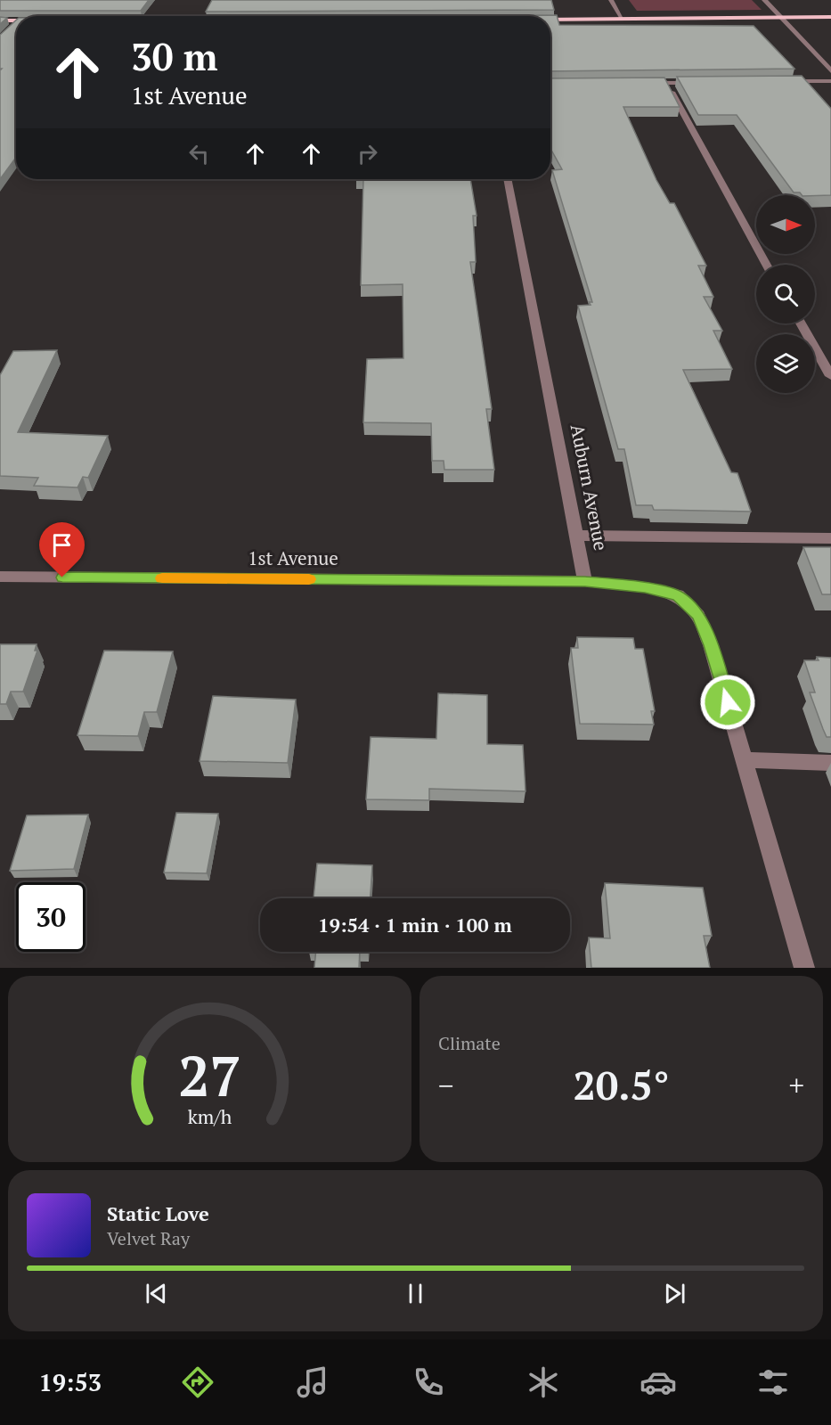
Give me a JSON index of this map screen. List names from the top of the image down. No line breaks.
{"streets":{"street":["Auburn Avenue","1st Avenue"]},"crossings":[["Auburn Avenue","1st Avenue"]],"north":"right","page":{"turn":["30 m","1st Avenue"],"limit":"30","trip":"19:54 · 1 min · 100 m","tile":"Climate","heat":["−","20.5°","+"],"song":["Static Love","Velvet Ray"],"tabs":"19:53","gauge":["27","km/h"]}}
